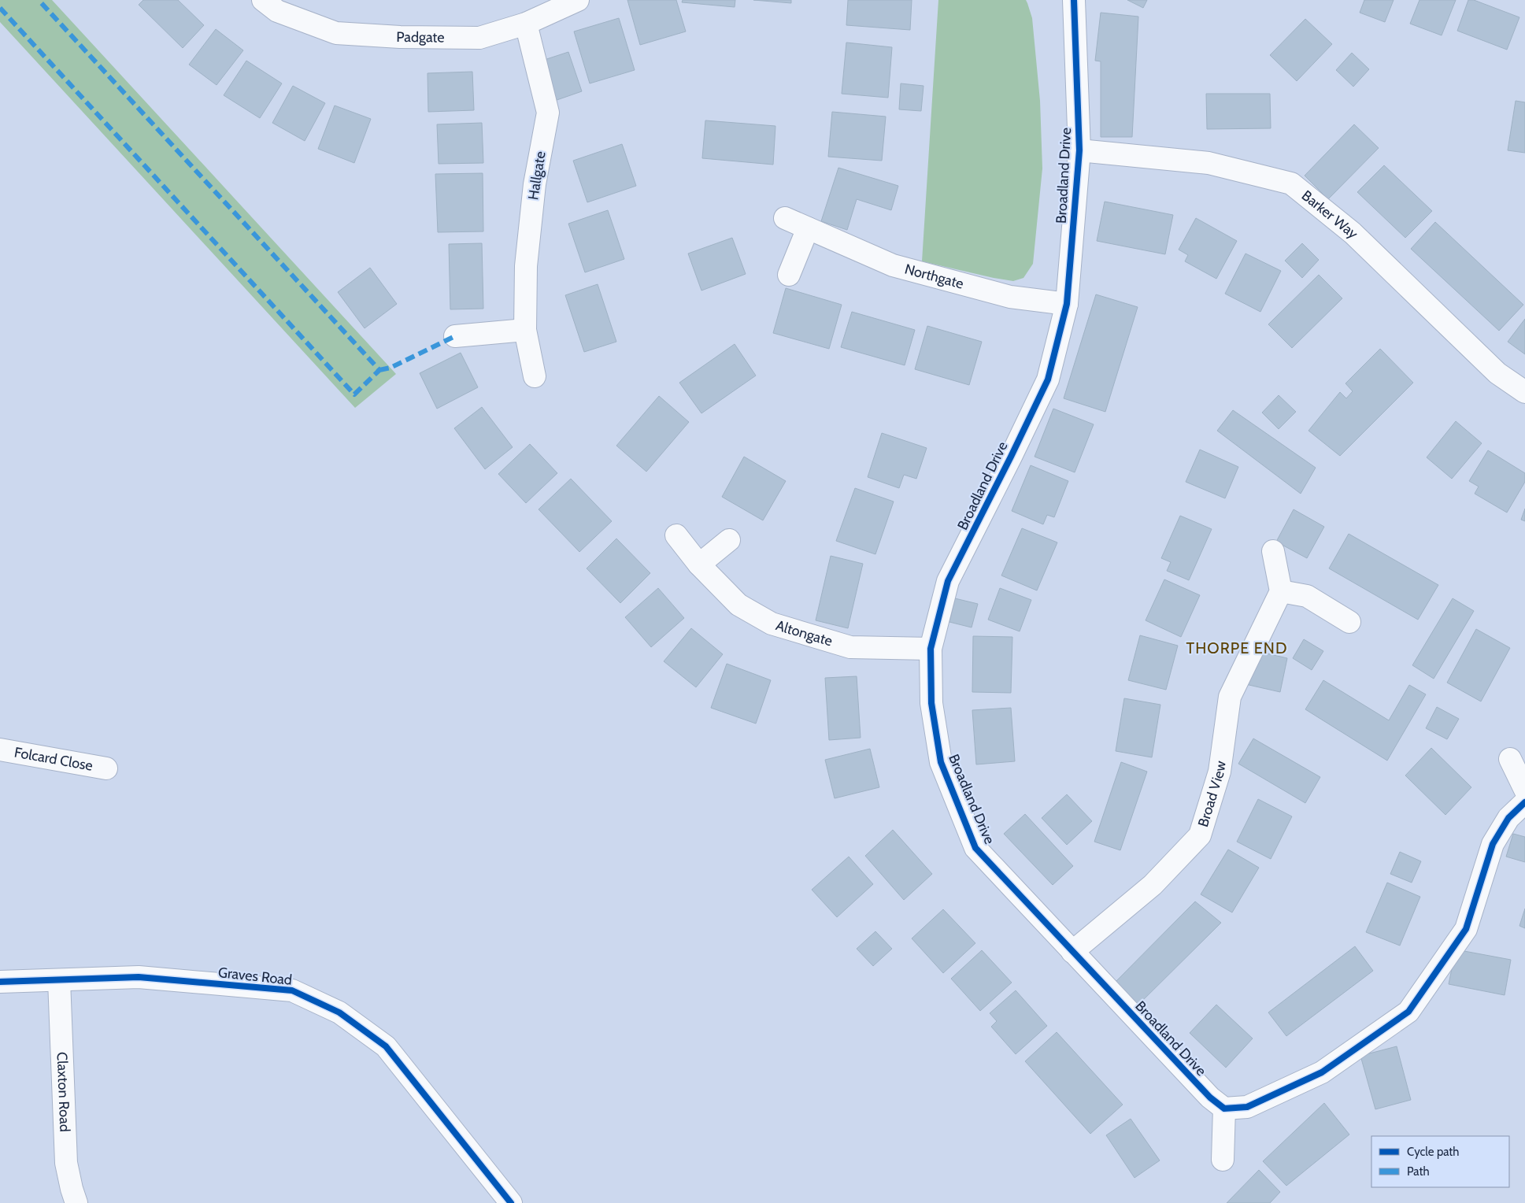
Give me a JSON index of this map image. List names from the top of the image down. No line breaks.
{"streets":{"street":["Padgate","Hallgate","Broadland Drive","Barker Way","Northgate","Altongate","Folcard Close","Broad View","Graves Road","Claxton Road"]},"crossings":[["Padgate","Hallgate"],["Broadland Drive","Barker Way"],["Broadland Drive","Northgate"],["Broadland Drive","Altongate"],["Broadland Drive","Broad View"],["Graves Road","Claxton Road"]],"districts":["THORPE END"],"legend":["Cycle path","Path"]}
